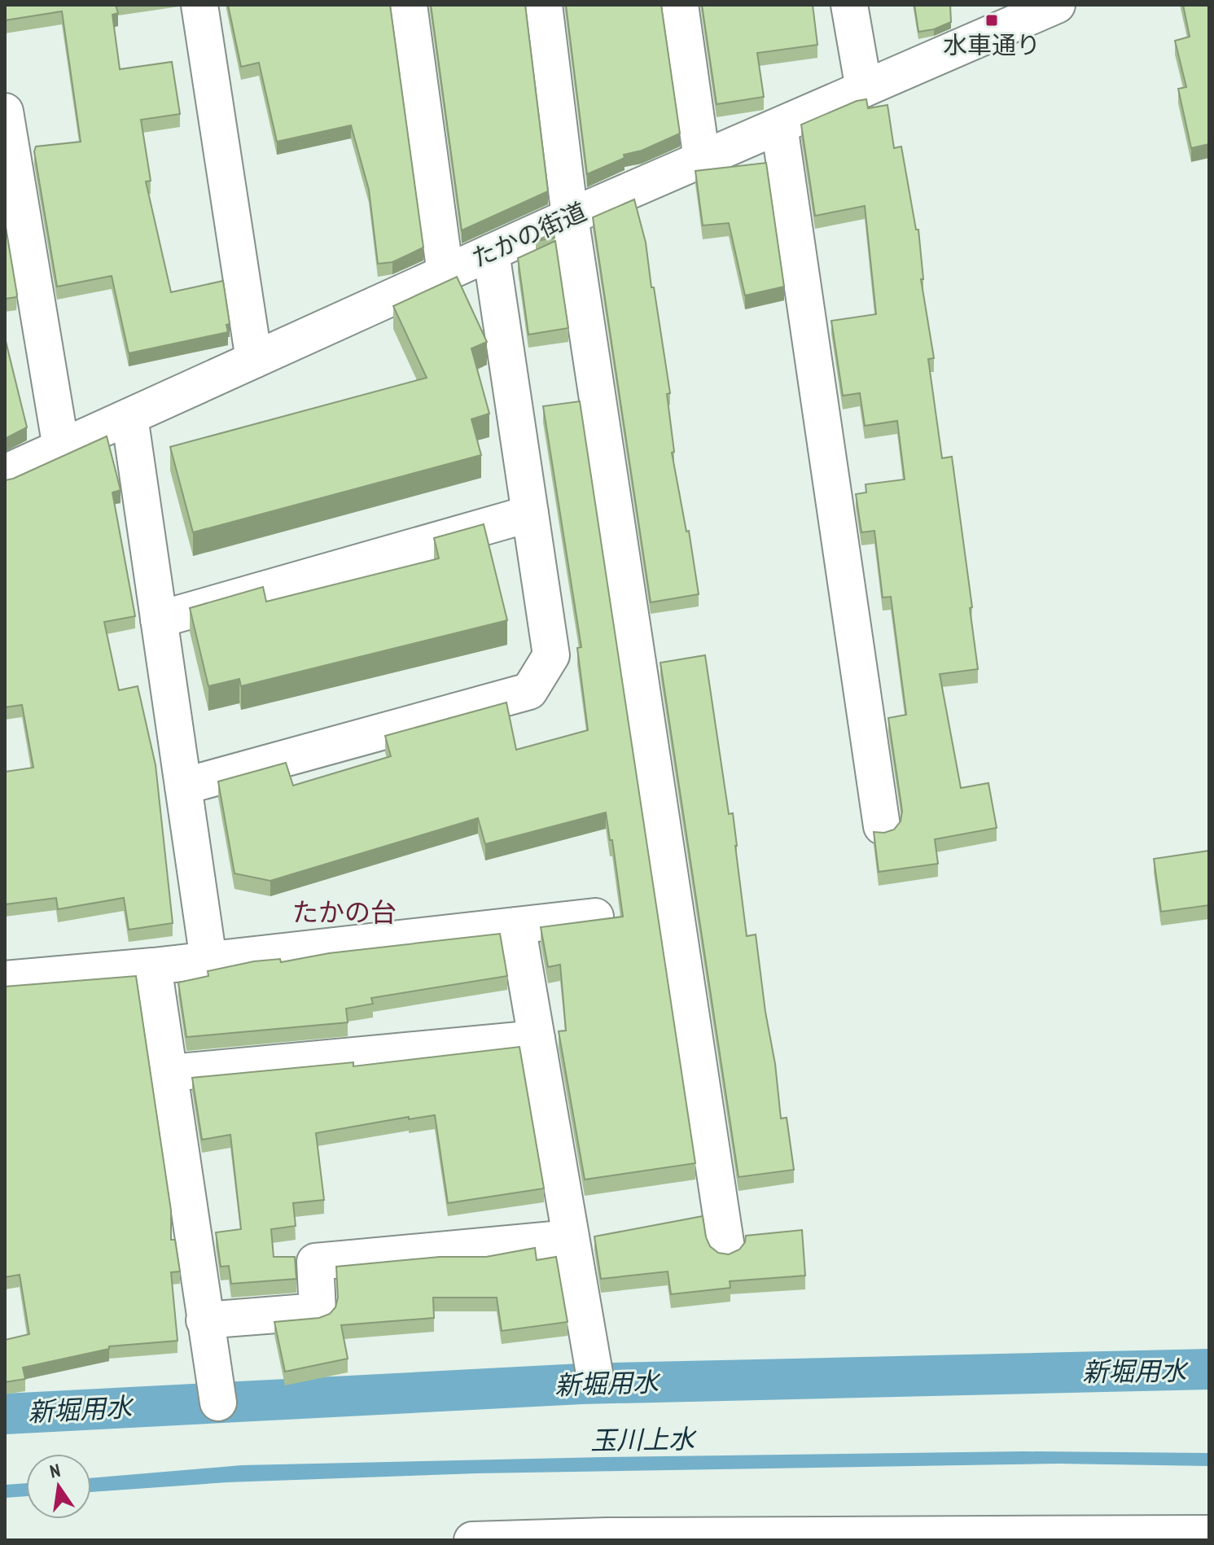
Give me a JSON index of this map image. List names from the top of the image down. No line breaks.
{"streets":{"street":["たかの街道"]},"districts":["たかの台"],"water":["新堀用水","玉川上水"],"places":{"transit":["水車通り"]},"north":"top"}
